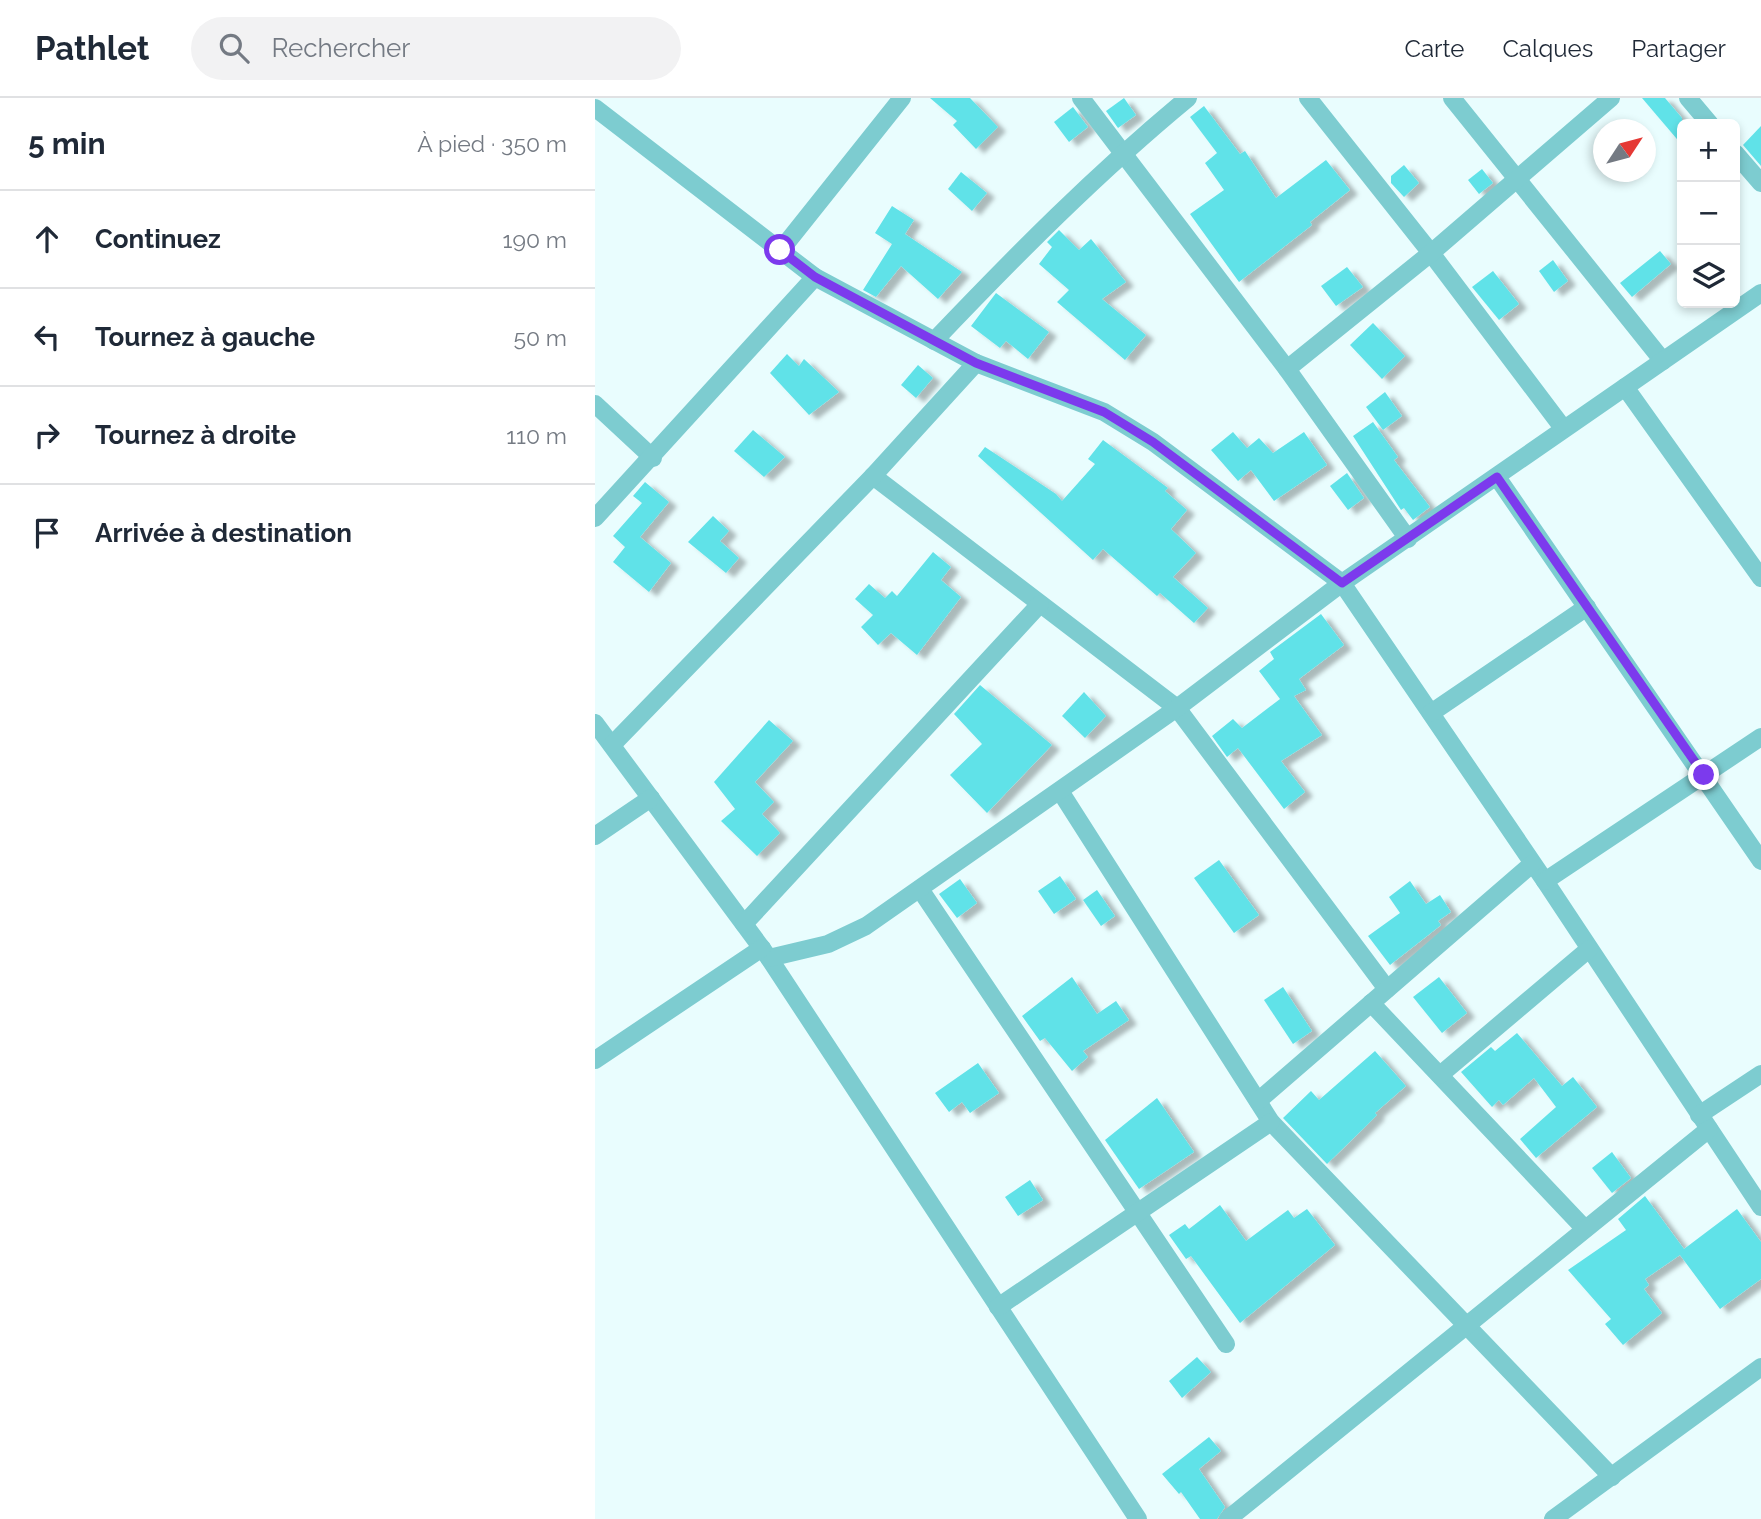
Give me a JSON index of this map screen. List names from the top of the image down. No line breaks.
{"north":"top right","page":{"header":"Pathlet","search":"Rechercher","nav":["Carte","Calques","Partager"],"heading":["5 min","À pied · 350 m"],"map_buttons":["+","−"],"list":[["Continuez","190 m"],["Tournez à gauche","50 m"],["Tournez à droite","110 m"],"Arrivée à destination"]}}
